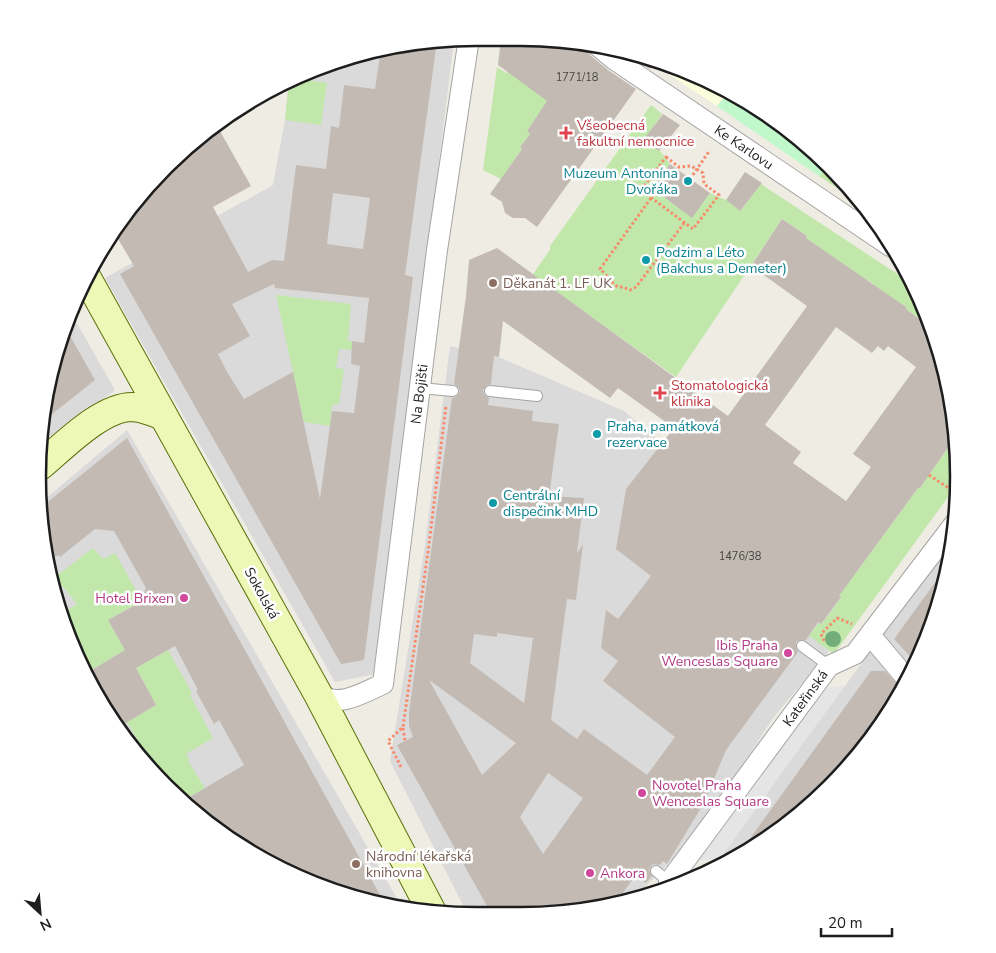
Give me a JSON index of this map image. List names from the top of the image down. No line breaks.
{"streets":{"main road":["Sokolská"],"street":["Ke Karlovu","Na Bojišti","Kateřinská"]},"crossings":[["Na Bojišti","Sokolská"]],"places":{"health":["Všeobecná fakultní nemocnice","Stomatologická klinika"],"other":["Muzeum Antonína Dvořáka","Podzim a Léto (Bakchus a Demeter)","Děkanát 1. LF UK","Praha, památková rezervace","Centrální dispečink MHD","Hotel Brixen","Ibis Praha Wenceslas Square","Novotel Praha Wenceslas Square","Národní lékařská knihovna","Ankora"]},"house_numbers":["1771/18","1476/38"],"scale_bar":"20 m","north":"bottom right"}
